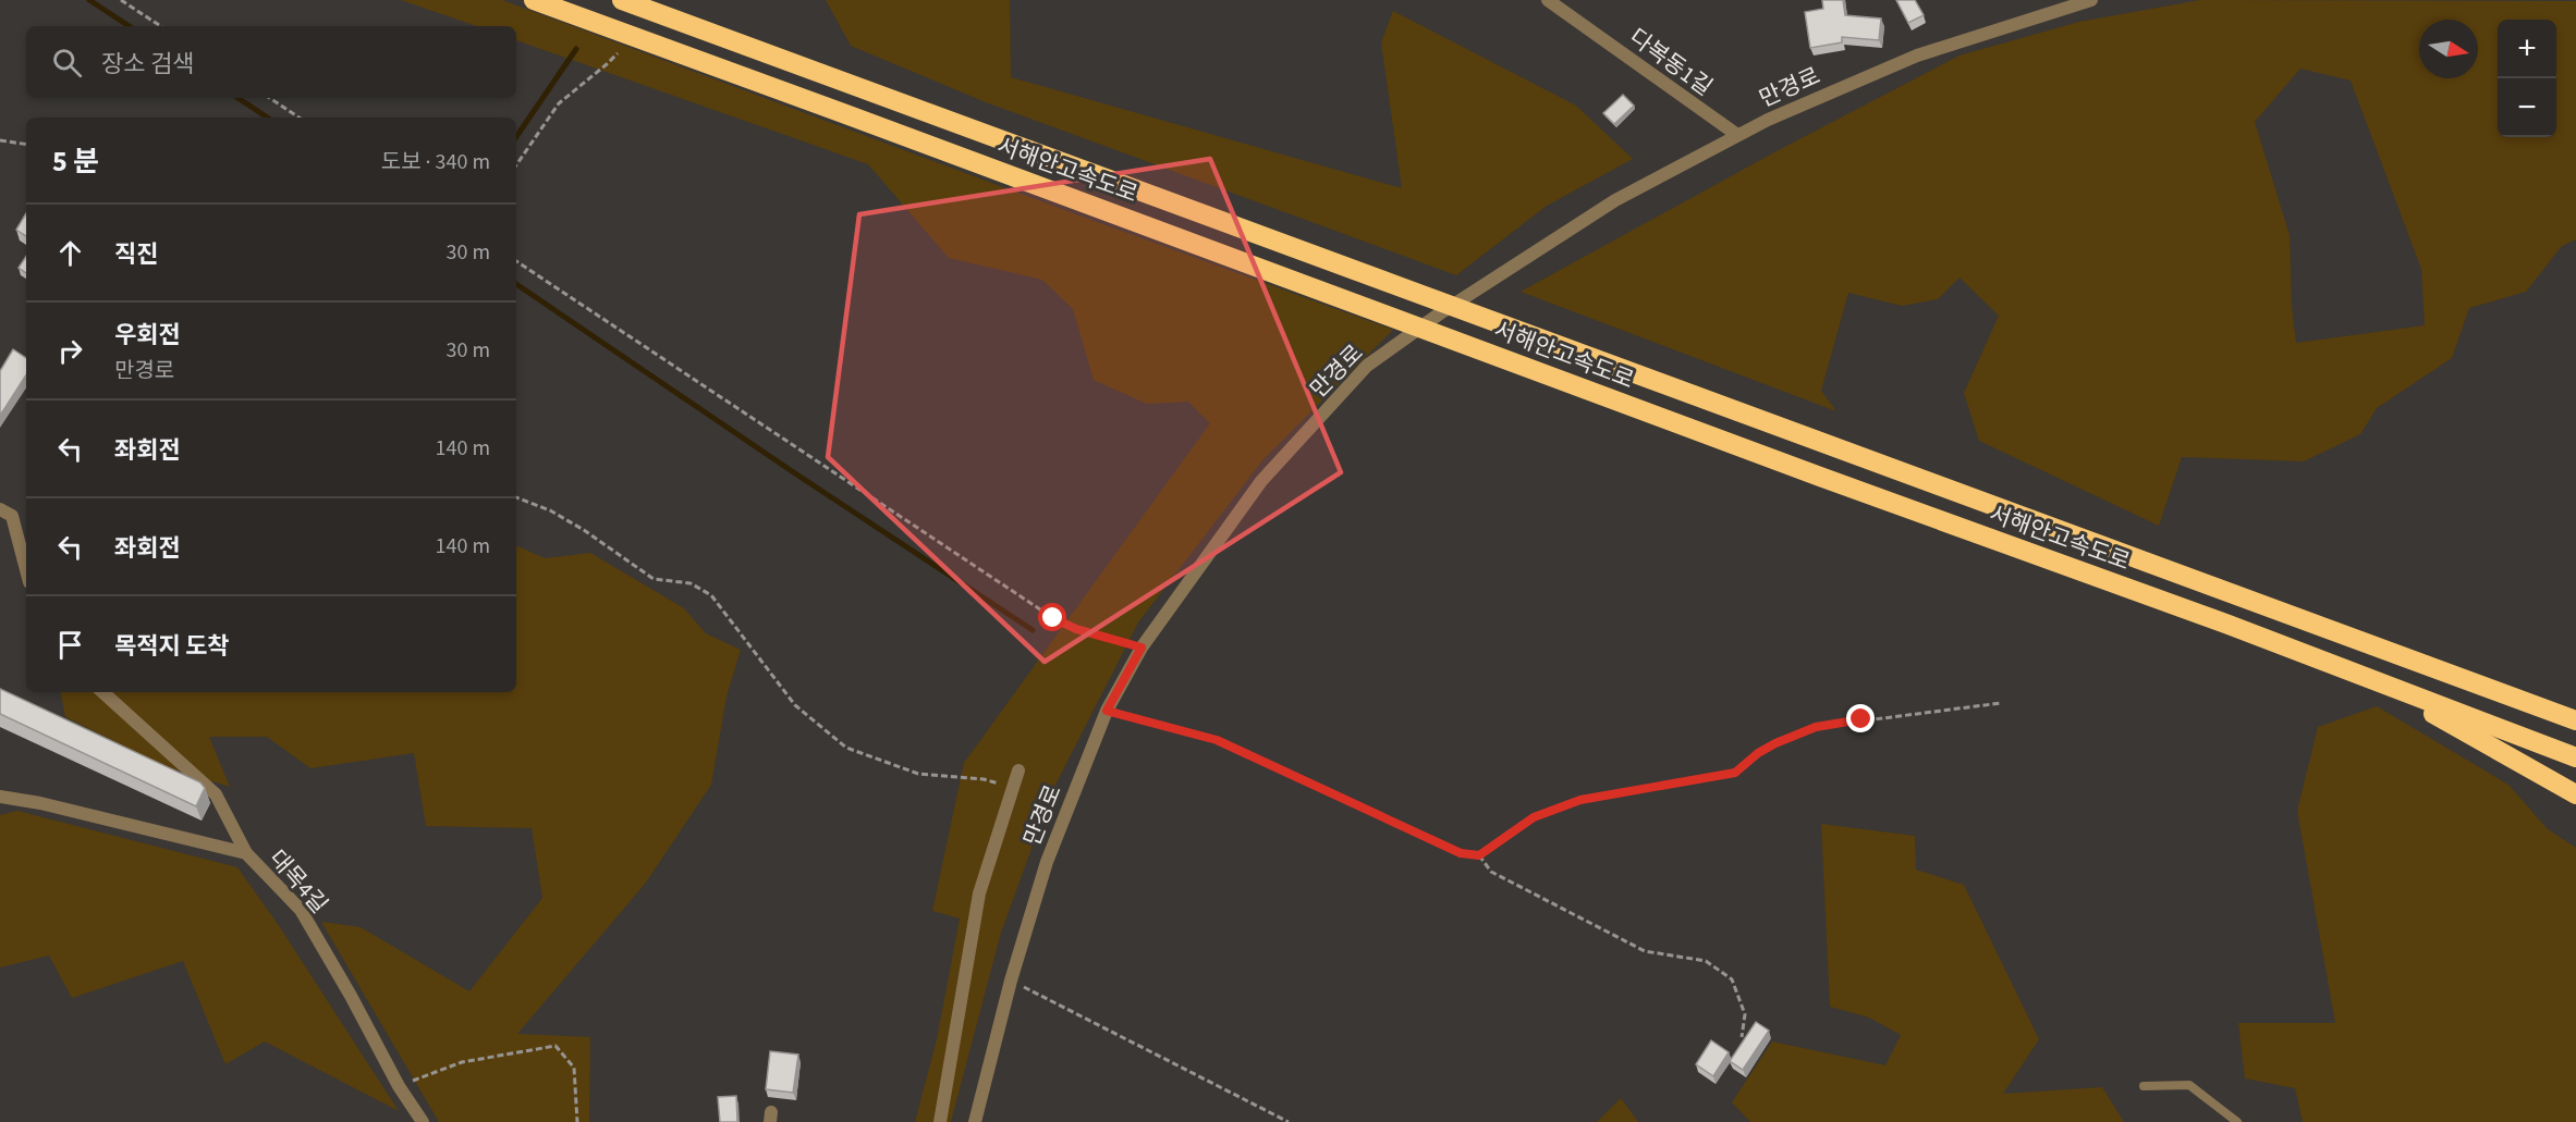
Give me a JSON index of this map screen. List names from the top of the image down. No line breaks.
{"streets":{"highway":["서해안고속도로"],"street":["다복동1길","만경로","대목4길"]},"crossings":[["다복동1길","만경로"]],"north":"right","page":{"map_buttons":["+","−"],"search":"장소 검색","heading":["5 분","도보 · 340 m"],"list":[["직진","30 m"],["우회전","만경로","30 m"],["좌회전","140 m"],["좌회전","140 m"],"목적지 도착"]}}
